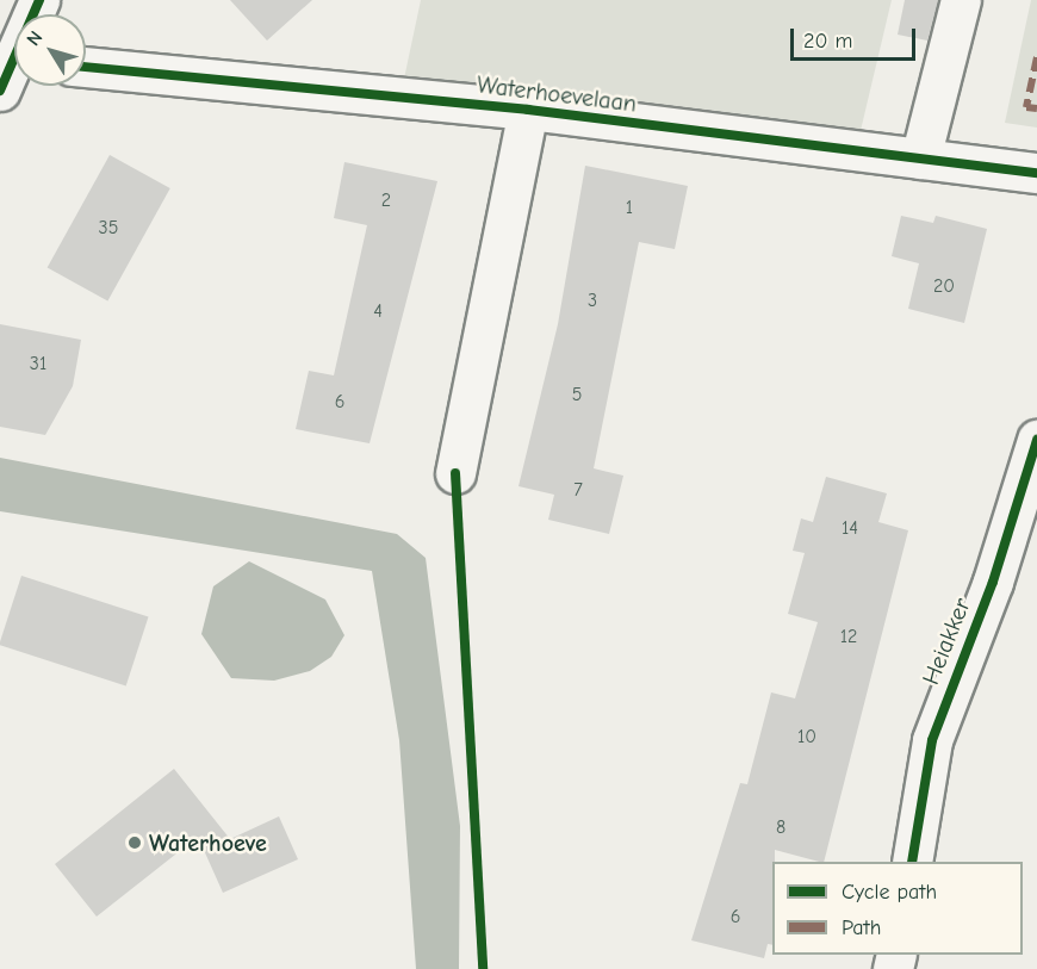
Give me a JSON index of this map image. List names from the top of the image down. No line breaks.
{"streets":{"street":["Waterhoevelaan","Heiakker"]},"places":["Waterhoeve"],"house_numbers":["2","1","35","20","3","4","31","5","6","7","14","12","10","8","6"],"legend":["Cycle path","Path"],"scale_bar":"20 m","north":"top left"}
